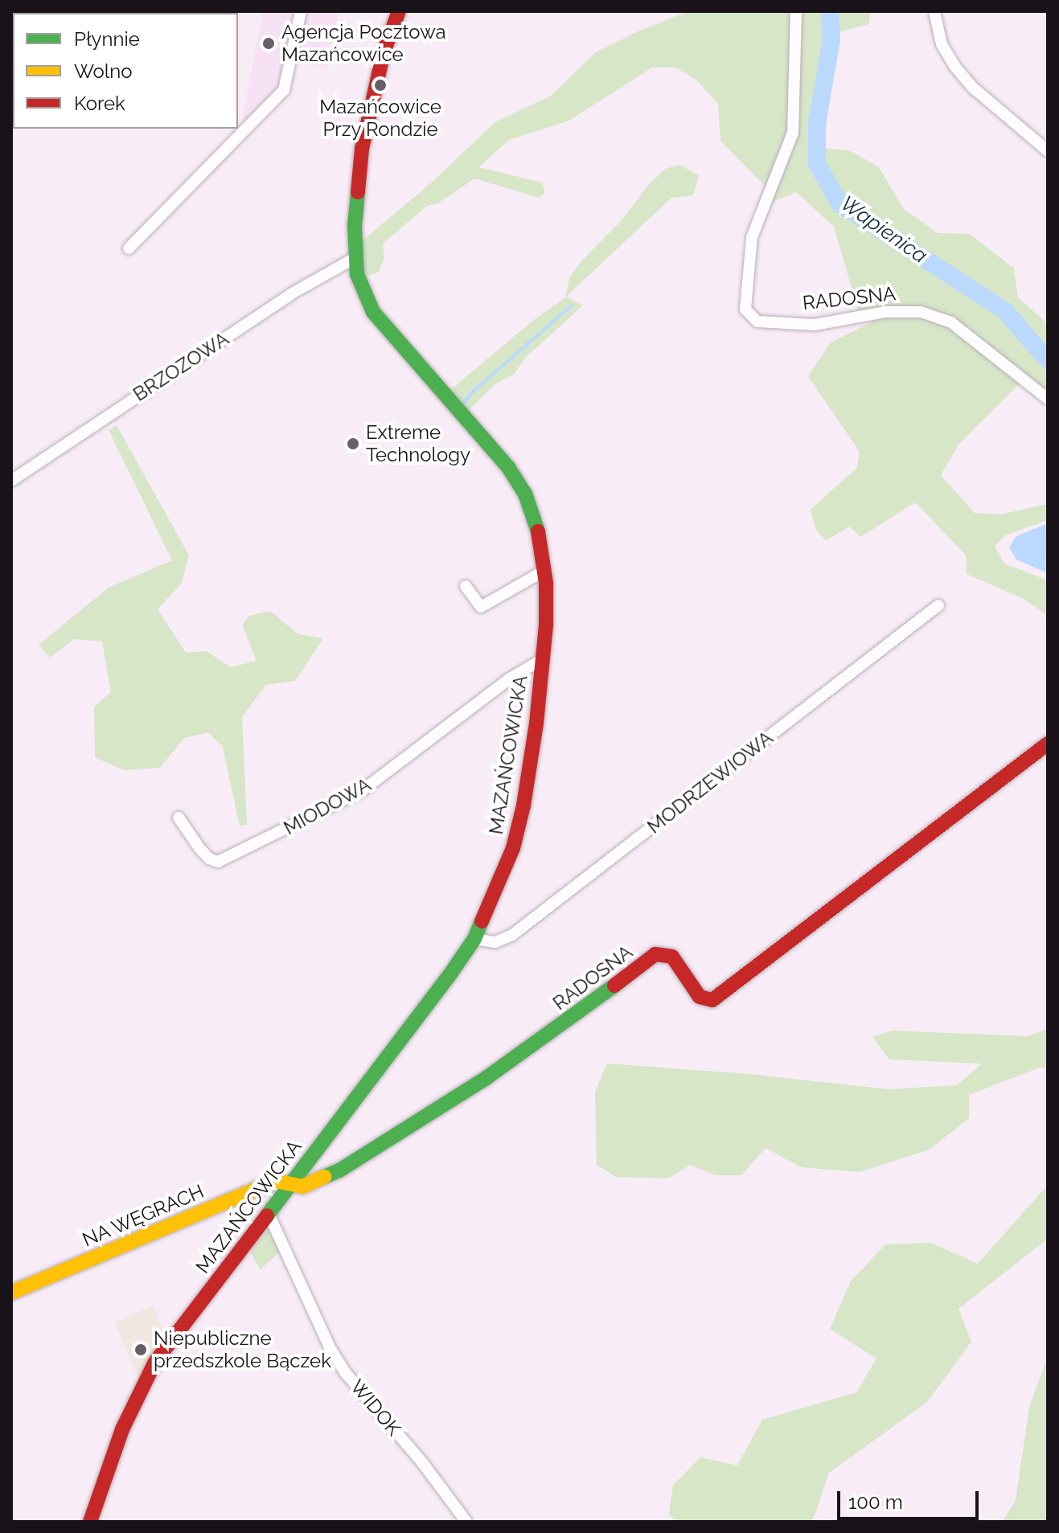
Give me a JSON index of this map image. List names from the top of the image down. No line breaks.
{"streets":{"street":["RADOSNA","BRZOZOWA","MAZAŃCOWICKA","MODRZEWIOWA","MIODOWA","NA WĘGRACH","WIDOK"]},"crossings":[["RADOSNA","MAZAŃCOWICKA"],["RADOSNA","NA WĘGRACH"],["BRZOZOWA","MAZAŃCOWICKA"],["MAZAŃCOWICKA","MODRZEWIOWA"],["MAZAŃCOWICKA","MIODOWA"],["MAZAŃCOWICKA","NA WĘGRACH"],["MAZAŃCOWICKA","WIDOK"]],"water":["Wapienica"],"places":["Agencja Pocztowa Mazańcowice","Mazańcowice Przy Rondzie","Extreme Technology","Niepubliczne przedszkole Bączek"],"legend":["Płynnie","Wolno","Korek"],"scale_bar":"100 m"}
